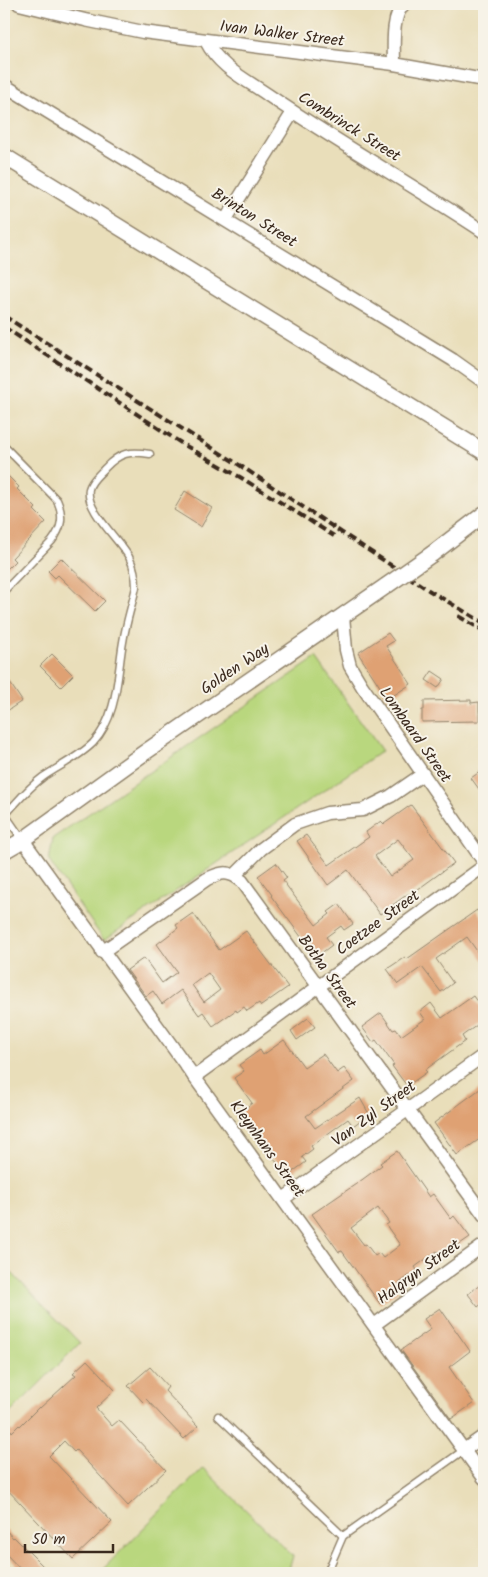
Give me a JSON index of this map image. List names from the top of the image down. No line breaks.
{"streets":{"street":["Ivan Walker Street","Combrinck Street","Brinton Street","Golden Way","Lombaard Street","Coetzee Street","Botha Street","Van Zyl Street","Kleynhans Street","Halgryn Street"]},"crossings":[["Ivan Walker Street","Combrinck Street"],["Golden Way","Lombaard Street"],["Golden Way","Kleynhans Street"],["Lombaard Street","Coetzee Street"],["Coetzee Street","Botha Street"],["Coetzee Street","Kleynhans Street"],["Botha Street","Van Zyl Street"],["Van Zyl Street","Kleynhans Street"],["Kleynhans Street","Halgryn Street"]],"scale_bar":"50 m"}
